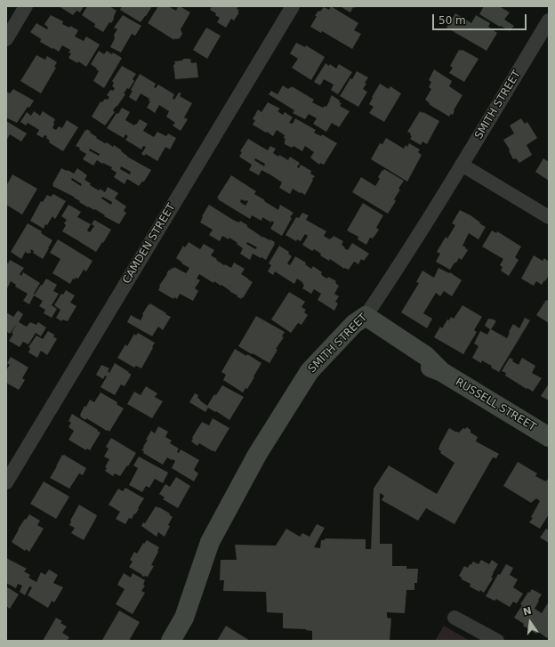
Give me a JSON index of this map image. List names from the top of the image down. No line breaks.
{"streets":{"street":["SMITH STREET","CAMDEN STREET","RUSSELL STREET"]},"crossings":[["SMITH STREET","RUSSELL STREET"]],"scale_bar":"50 m","north":"top"}
